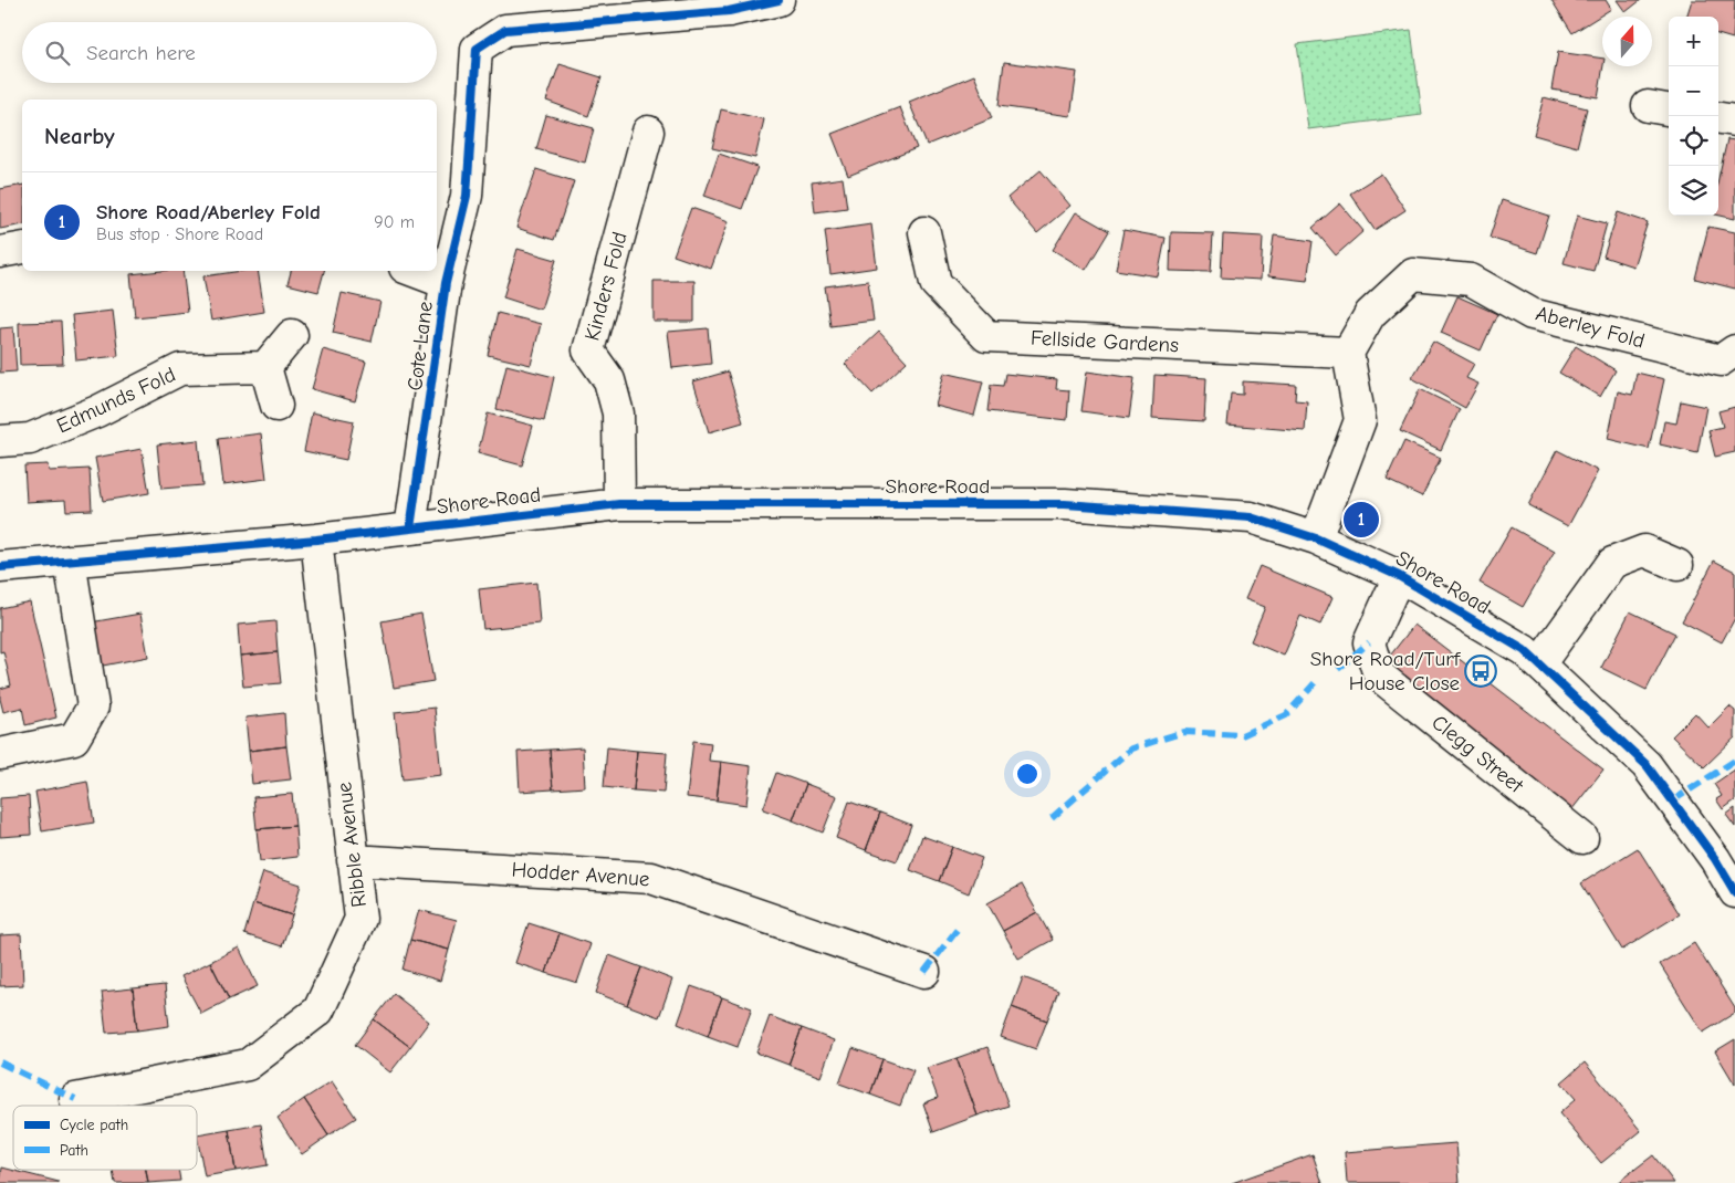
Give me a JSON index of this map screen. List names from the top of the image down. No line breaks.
{"streets":{"street":["Kinders Fold","Aberley Fold","Fellside Gardens","Cote Lane","Edmunds Fold","Shore Road","Clegg Street","Ribble Avenue","Hodder Avenue"]},"crossings":[["Kinders Fold","Shore Road"],["Aberley Fold","Fellside Gardens"],["Cote Lane","Shore Road"],["Shore Road","Clegg Street"],["Shore Road","Ribble Avenue"],["Ribble Avenue","Hodder Avenue"]],"places":{"bus stop":["Shore Road/Turf House Close"]},"legend":["Cycle path","Path"],"north":"top","page":{"map_buttons":["+","−"],"search":"Search here","heading":"Nearby","list":[{"mark":"1","name":"Shore Road/Aberley Fold","note":"Bus stop · Shore Road","value":"90 m"}],"pins":"1"}}
